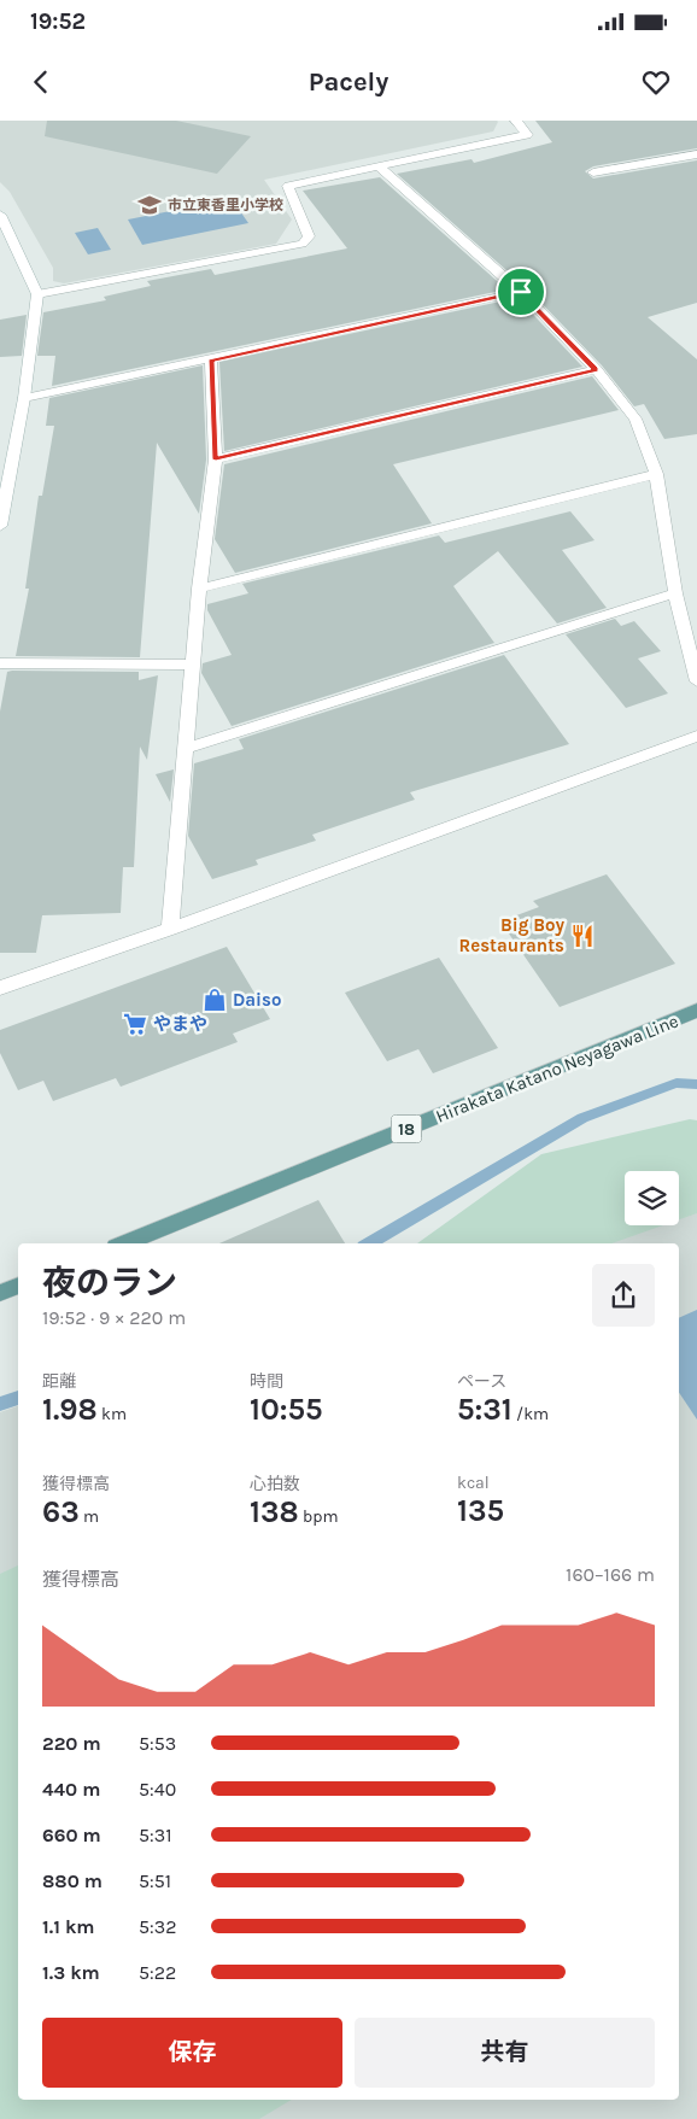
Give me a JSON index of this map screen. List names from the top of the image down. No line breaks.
{"streets":{"main road":["Hirakata Katano Neyagawa Line","18"]},"places":{"school or university":["市立東香里小学校"],"restaurant":["Big Boy Restaurants"],"shop":["Daiso"],"supermarket":["やまや"]},"page":{"status":"19:52","header":"Pacely","heading":["夜のラン","19:52 · 9 × 220 m"],"stats":[["距離","1.98 km"],["時間","10:55"],["ペース","5:31 /km"],["獲得標高","63 m"],["心拍数","138 bpm"],["kcal","135"]],"chart":["獲得標高","160–166 m"],"list":[{"name":"220 m","note":"5:53"},{"name":"440 m","note":"5:40"},{"name":"660 m","note":"5:31"},{"name":"880 m","note":"5:51"},{"name":"1.1 km","note":"5:32"},{"name":"1.3 km","note":"5:22"}],"buttons":["保存","共有"]}}
